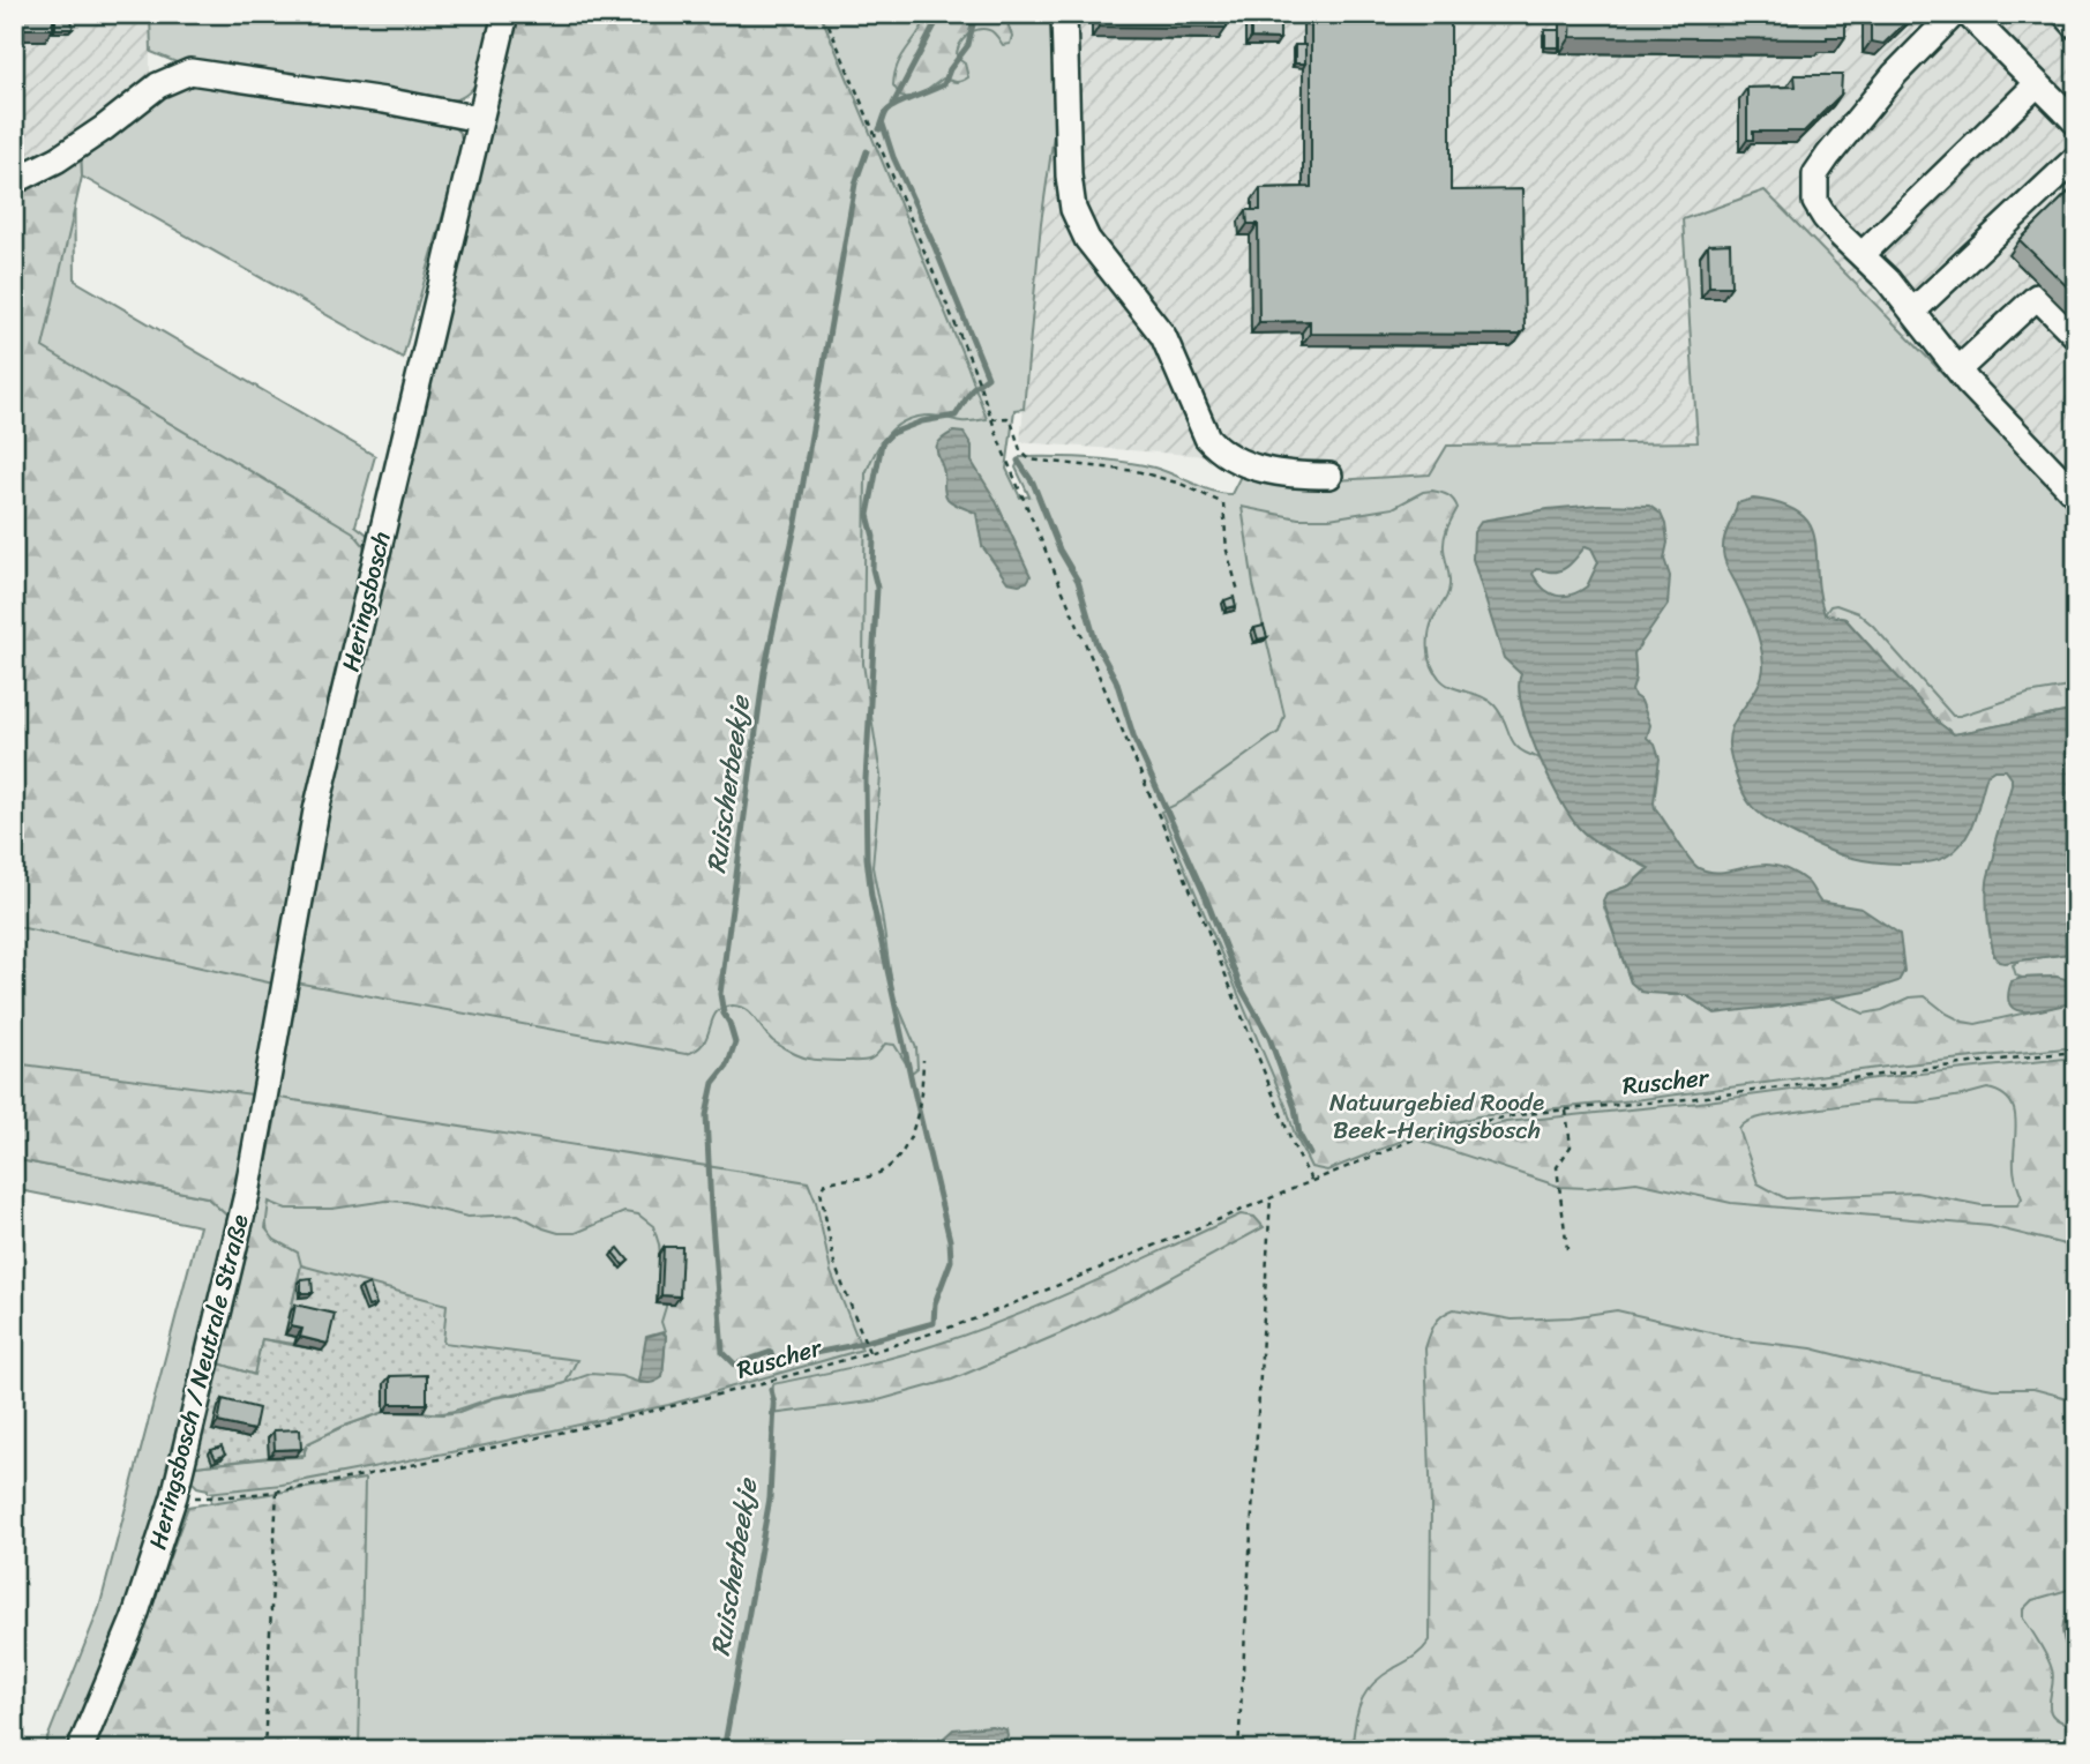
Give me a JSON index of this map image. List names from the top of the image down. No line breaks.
{"streets":{"street":["Heringsbosch","Heringsbosch / Neutrale Straße"],"path":["Ruscher"]},"crossings":[["Heringsbosch","Heringsbosch / Neutrale Straße"],["Ruscher","Heringsbosch / Neutrale Straße"]],"water":["Ruischerbeekje"],"parks":["Natuurgebied Roode Beek-Heringsbosch"]}
